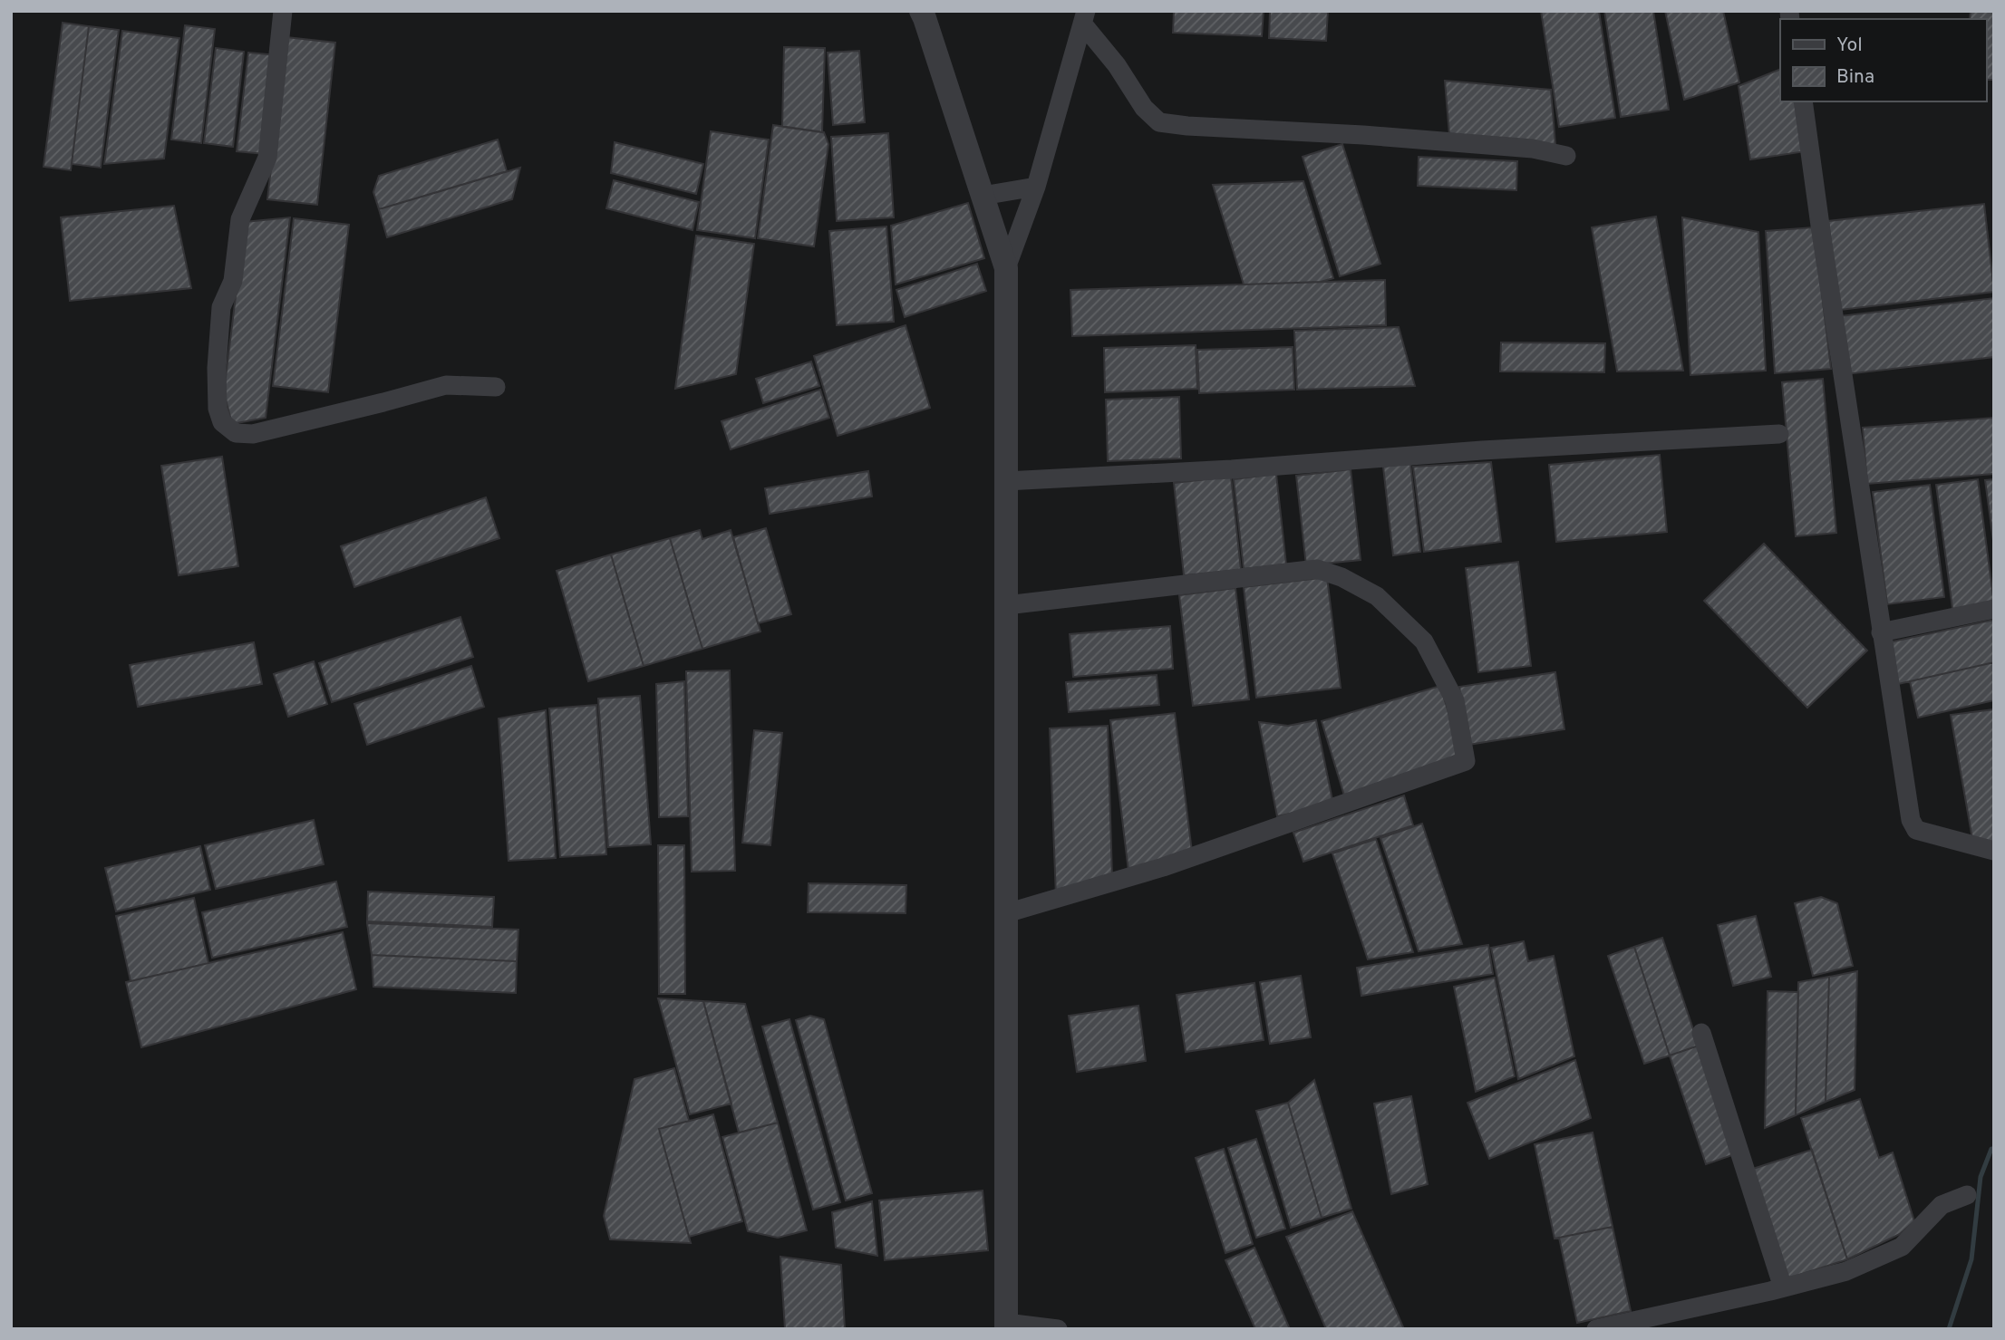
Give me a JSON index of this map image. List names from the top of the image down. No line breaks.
{"legend":["Yol","Bina"]}
